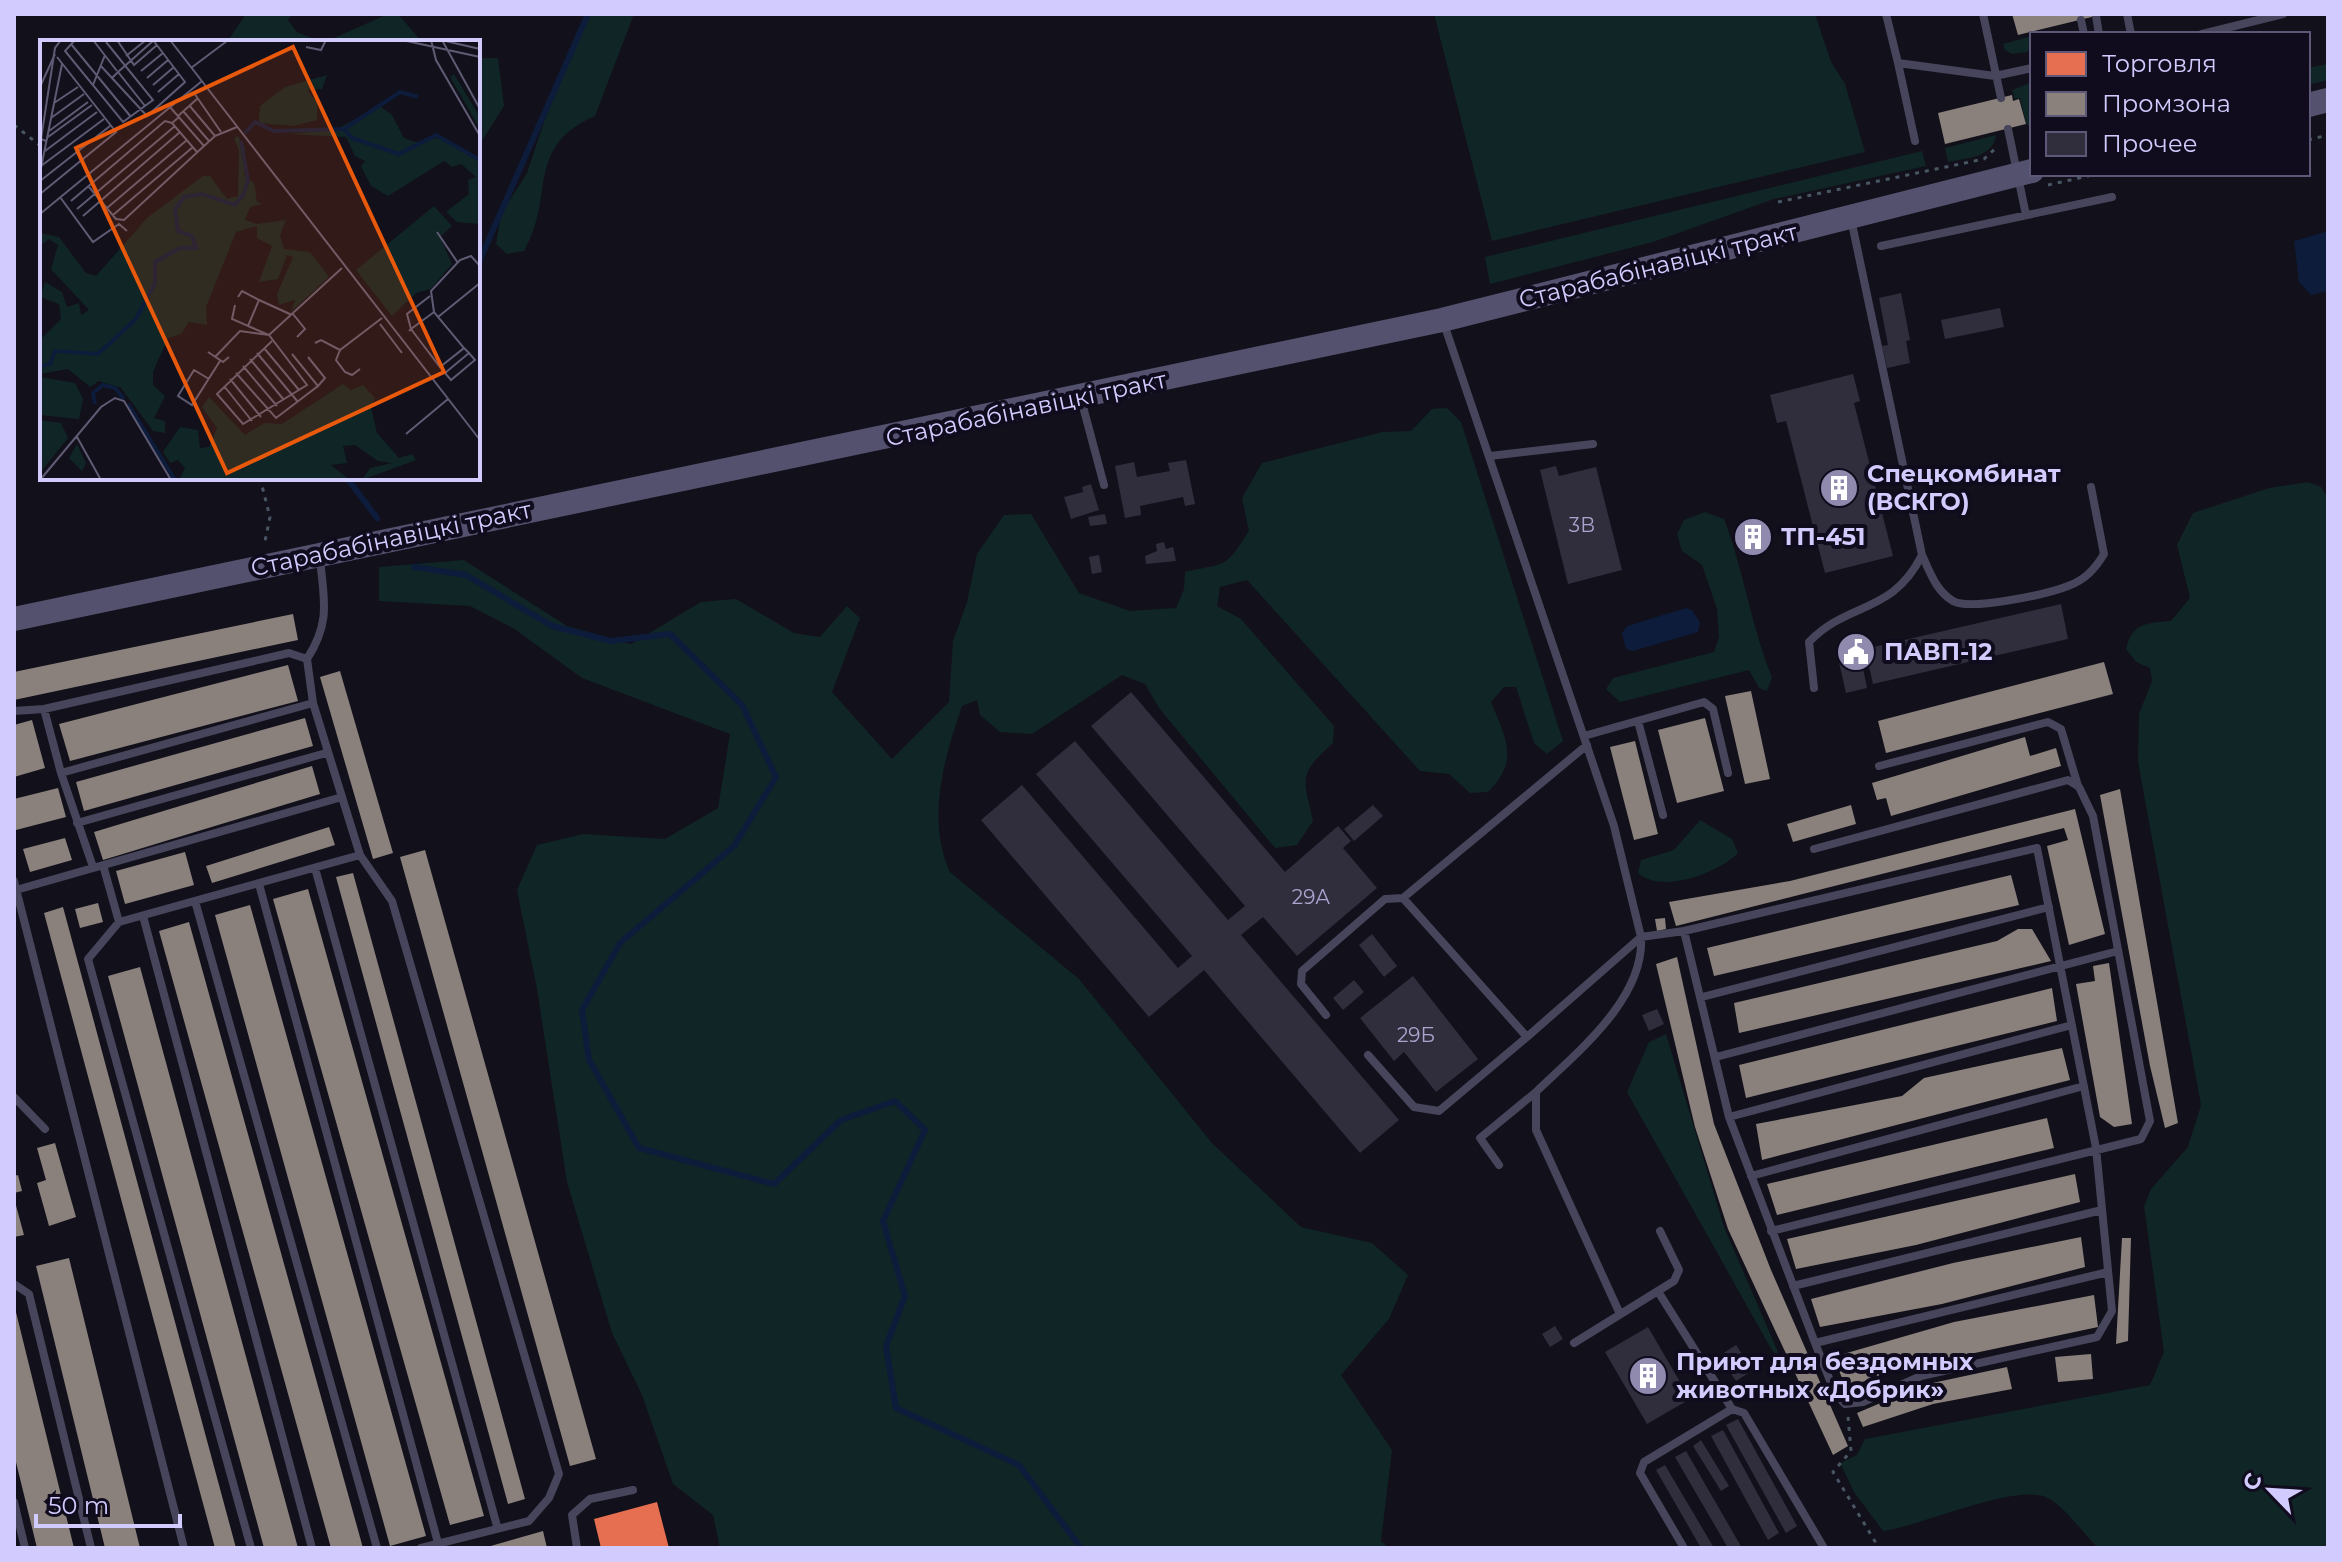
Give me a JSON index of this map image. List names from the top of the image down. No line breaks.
{"streets":{"street":["Старабабінавіцкі тракт"]},"places":{"building":["Спецкомбинат (ВСКГО)","ТП-451","Приют для бездомных животных «Добрик»"],"public building":["ПАВП-12"]},"house_numbers":["3В","29А","29Б"],"legend":["Торговля","Промзона","Прочее"],"scale_bar":"50 m","north":"top left"}
